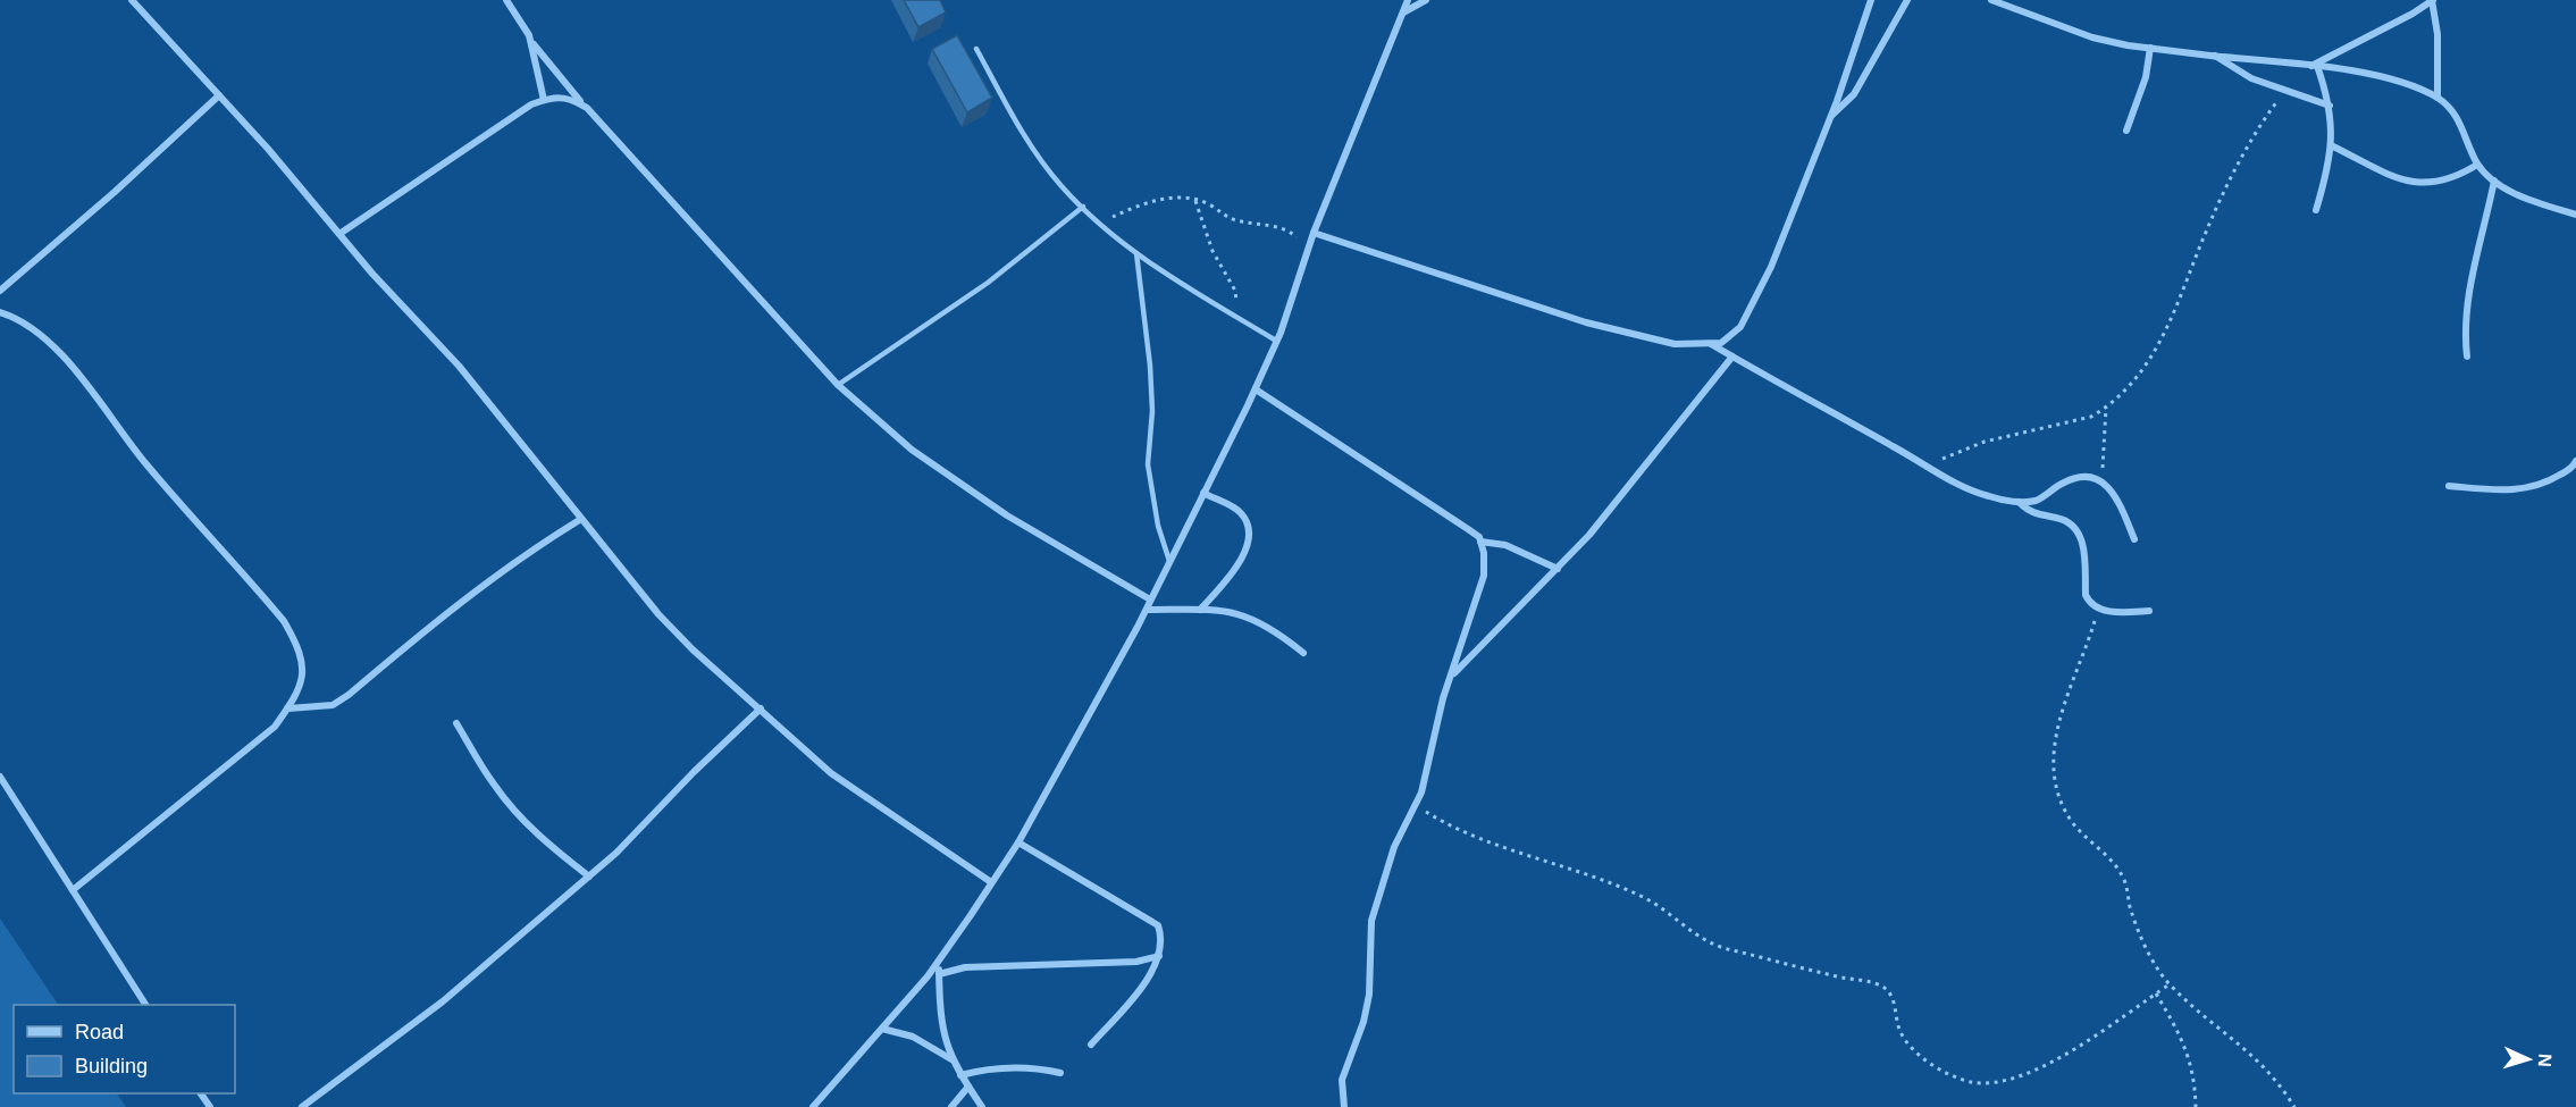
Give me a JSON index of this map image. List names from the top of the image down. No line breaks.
{"legend":["Road","Building"],"north":"right"}
